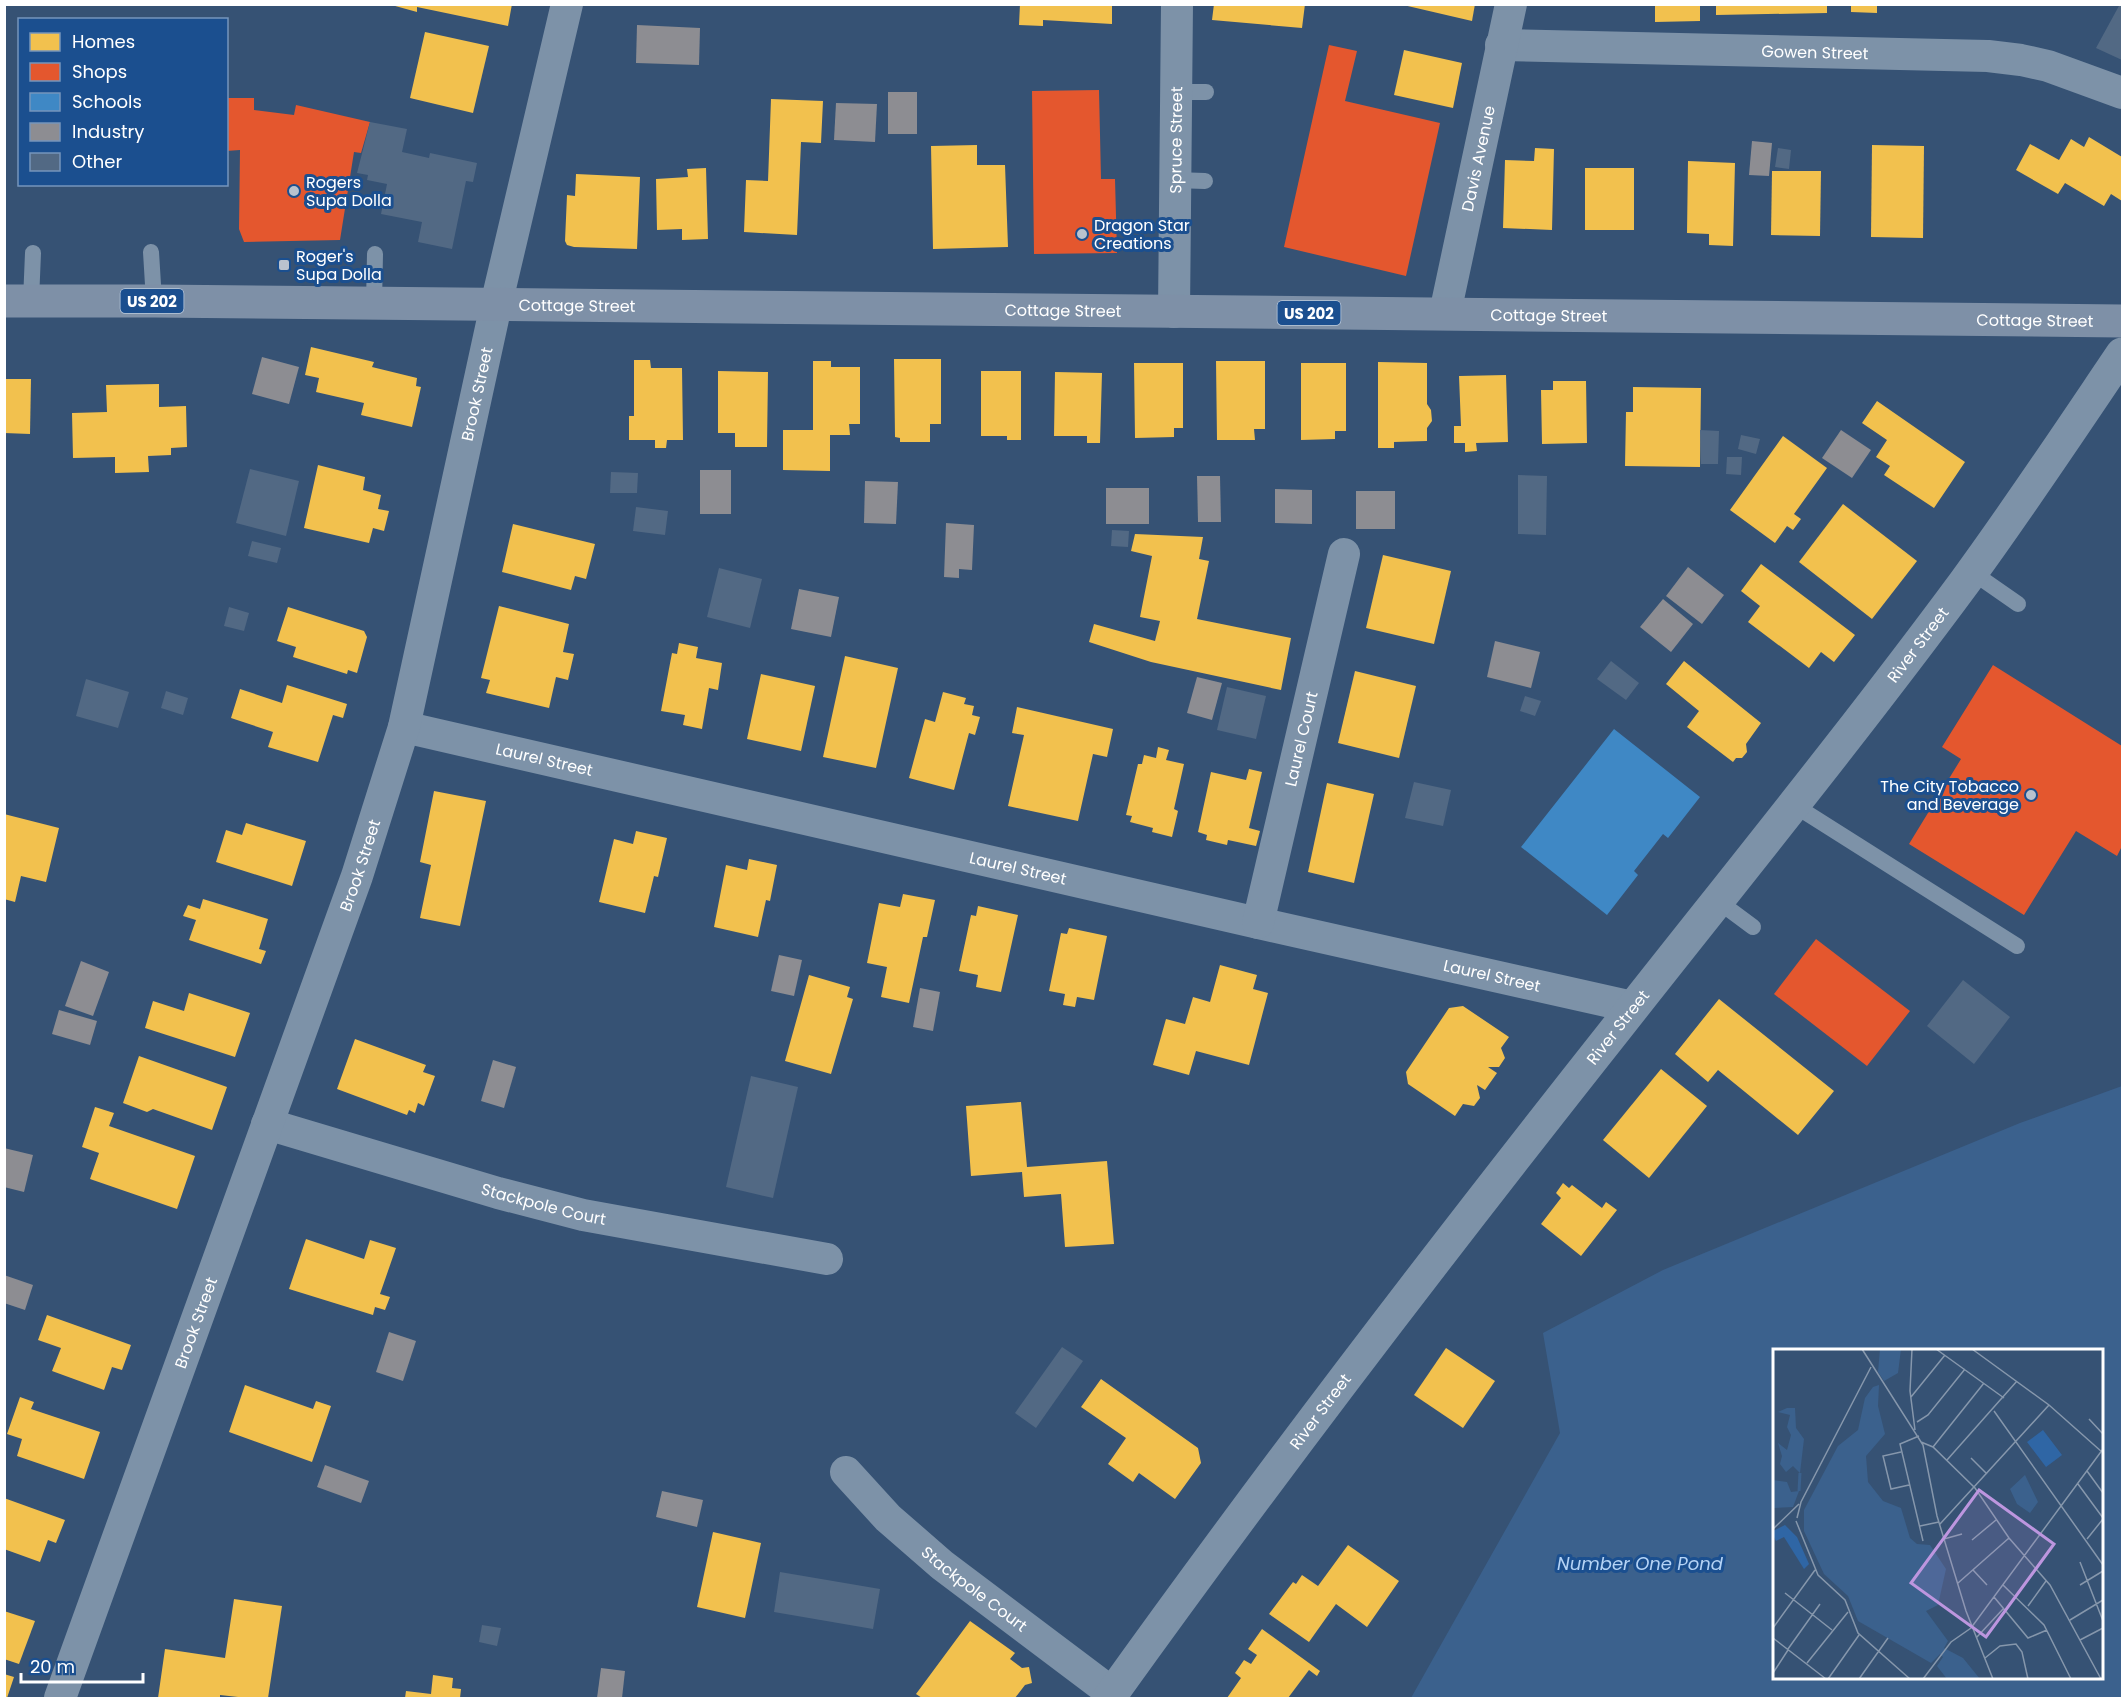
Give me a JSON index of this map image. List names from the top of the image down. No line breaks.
{"streets":{"highway":["US 202","Cottage Street"],"street":["Gowen Street","Spruce Street","Davis Avenue","Brook Street","River Street","Laurel Court","Laurel Street","Stackpole Court"]},"crossings":[["Gowen Street","Davis Avenue"],["Spruce Street","Cottage Street"],["Davis Avenue","Cottage Street"],["Cottage Street","Brook Street"],["Brook Street","Laurel Street"],["Brook Street","Stackpole Court"],["River Street","Laurel Street"],["River Street","Stackpole Court"],["Laurel Court","Laurel Street"]],"water":["Number One Pond"],"places":{"other":["Rogers Supa Dolla","Dragon Star Creations","The City Tobacco and Beverage"],"transit":["Roger's Supa Dolla"]},"legend":["Homes","Shops","Schools","Industry","Other"],"scale_bar":"20 m"}
